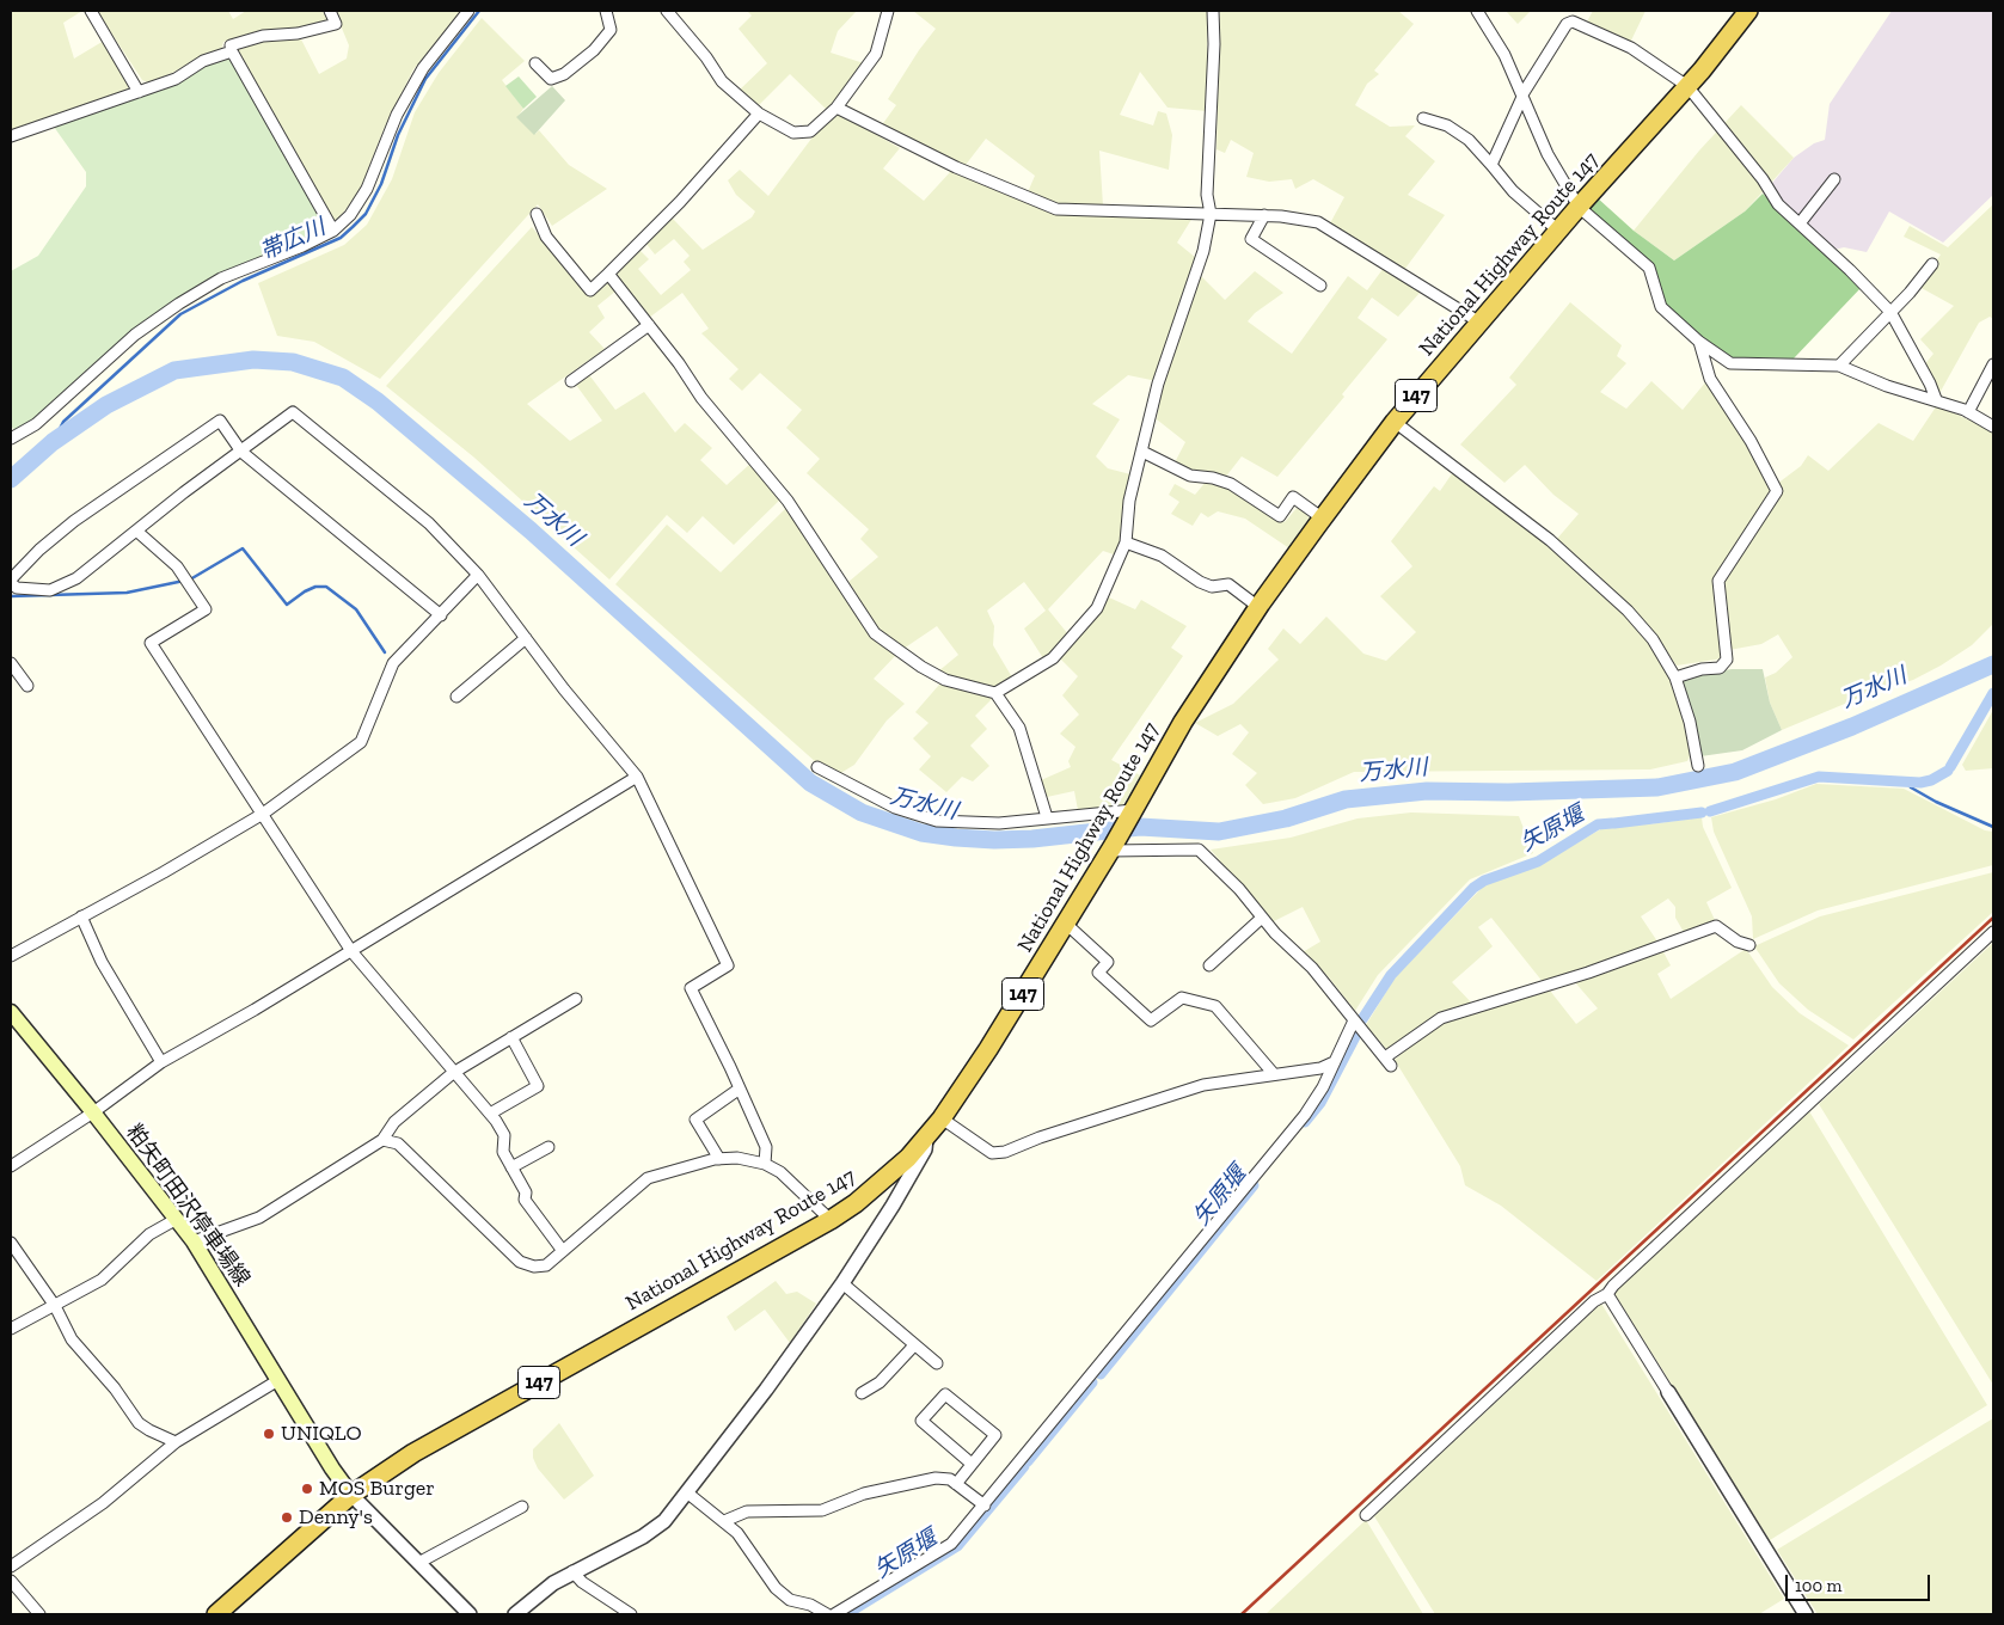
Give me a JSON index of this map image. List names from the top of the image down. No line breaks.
{"streets":{"highway":["National Highway Route 147","147"],"main road":["粕矢町田沢停車場線"]},"crossings":[["National Highway Route 147","粕矢町田沢停車場線"]],"water":["帯広川","万水川","矢原堰"],"places":["UNIQLO","MOS Burger","Denny's"],"scale_bar":"100 m"}
